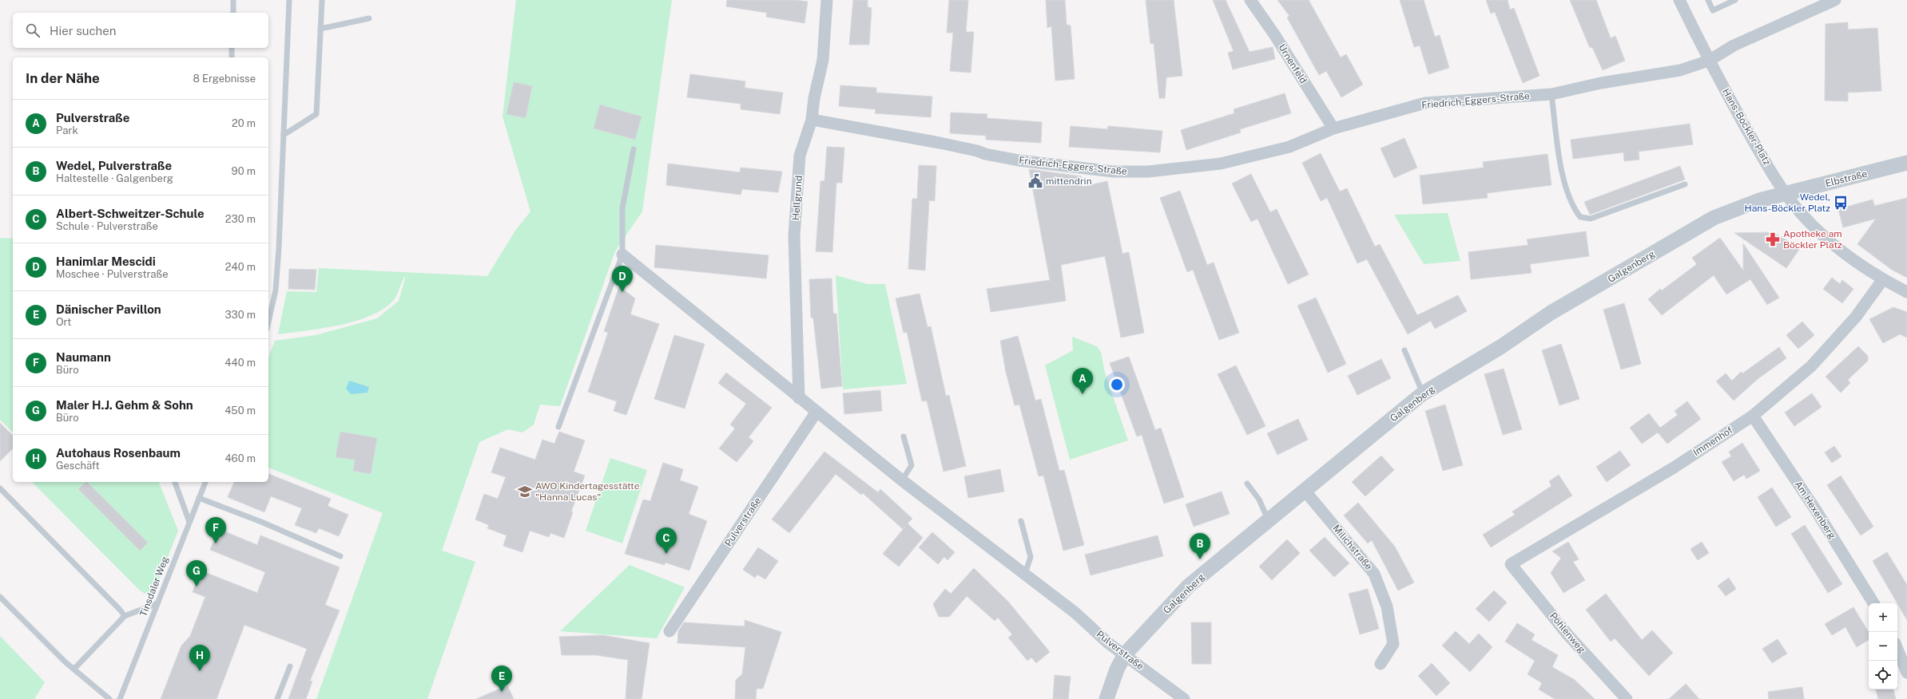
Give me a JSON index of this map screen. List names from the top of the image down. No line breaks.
{"streets":{"street":["Urnenfeld","Friedrich-Eggers-Straße","Hans-Böckler-Platz","Elbstraße","Hellgrund","Galgenberg","Immenhof","Am Hexenberg","Pulverstraße","Milichstraße","Pöhlenweg"],"lane":["Tinsdaler Weg"]},"crossings":[["Urnenfeld","Friedrich-Eggers-Straße"],["Friedrich-Eggers-Straße","Hans-Böckler-Platz"],["Friedrich-Eggers-Straße","Hellgrund"],["Hans-Böckler-Platz","Elbstraße"],["Hans-Böckler-Platz","Galgenberg"],["Hans-Böckler-Platz","Immenhof"],["Elbstraße","Galgenberg"],["Hellgrund","Pulverstraße"],["Galgenberg","Pulverstraße"],["Galgenberg","Milichstraße"],["Immenhof","Am Hexenberg"],["Immenhof","Pöhlenweg"]],"places":{"public building":["mittendrin"],"bus stop":["Wedel, Hans-Böckler Platz"],"pharmacy":["Apotheke am Böckler Platz"],"school or university":["AWO Kindertagesstätte \"Hanna Lucas\""]},"page":{"search":"Hier suchen","heading":["In der Nähe","8 Ergebnisse"],"list":[{"mark":"A","name":"Pulverstraße","note":"Park","value":"20 m"},{"mark":"B","name":"Wedel, Pulverstraße","note":"Haltestelle · Galgenberg","value":"90 m"},{"mark":"C","name":"Albert-Schweitzer-Schule","note":"Schule · Pulverstraße","value":"230 m"},{"mark":"D","name":"Hanimlar Mescidi","note":"Moschee · Pulverstraße","value":"240 m"},{"mark":"E","name":"Dänischer Pavillon","note":"Ort","value":"330 m"},{"mark":"F","name":"Naumann","note":"Büro","value":"440 m"},{"mark":"G","name":"Maler H.J. Gehm & Sohn","note":"Büro","value":"450 m"},{"mark":"H","name":"Autohaus Rosenbaum","note":"Geschäft","value":"460 m"}],"pins":["D","A","F","C","B","G","H","E"],"map_buttons":["+","−"]}}
